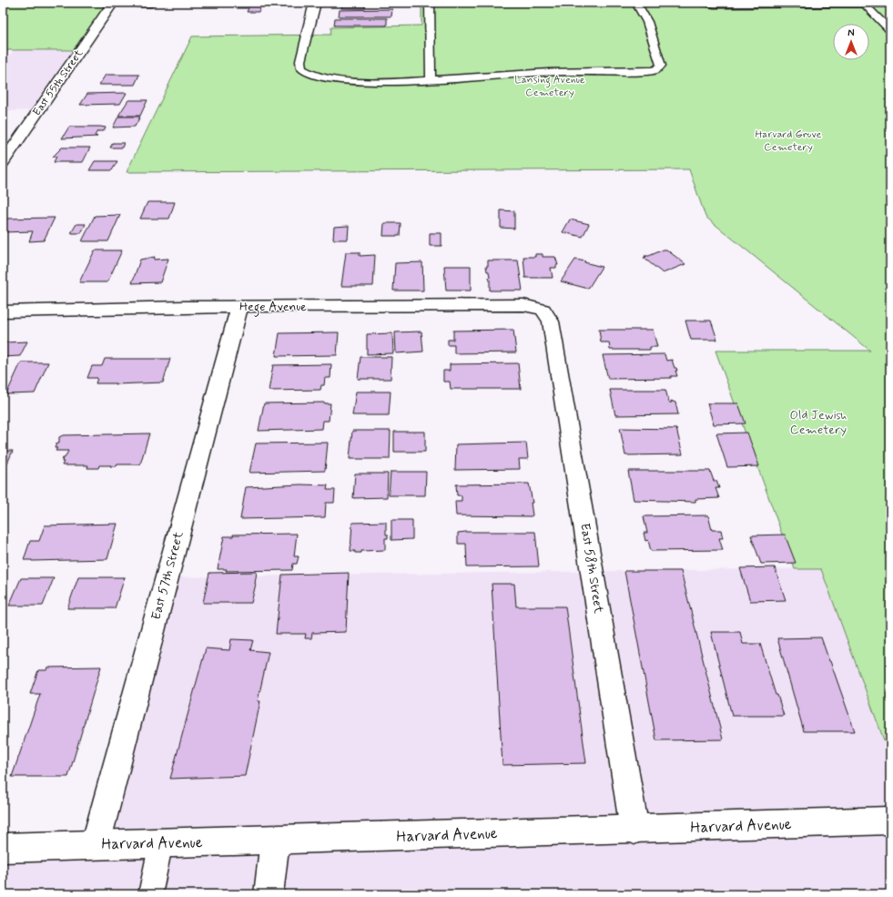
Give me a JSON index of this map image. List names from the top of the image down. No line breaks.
{"streets":{"street":["East 55th Street","Hege Avenue","East 58th Street","East 57th Street","Harvard Avenue"]},"crossings":[["Hege Avenue","East 58th Street"],["Hege Avenue","East 57th Street"],["East 58th Street","Harvard Avenue"],["East 57th Street","Harvard Avenue"]],"parks":["Lansing Avenue Cemetery","Harvard Grove Cemetery","Old Jewish Cemetery"],"north":"top"}
